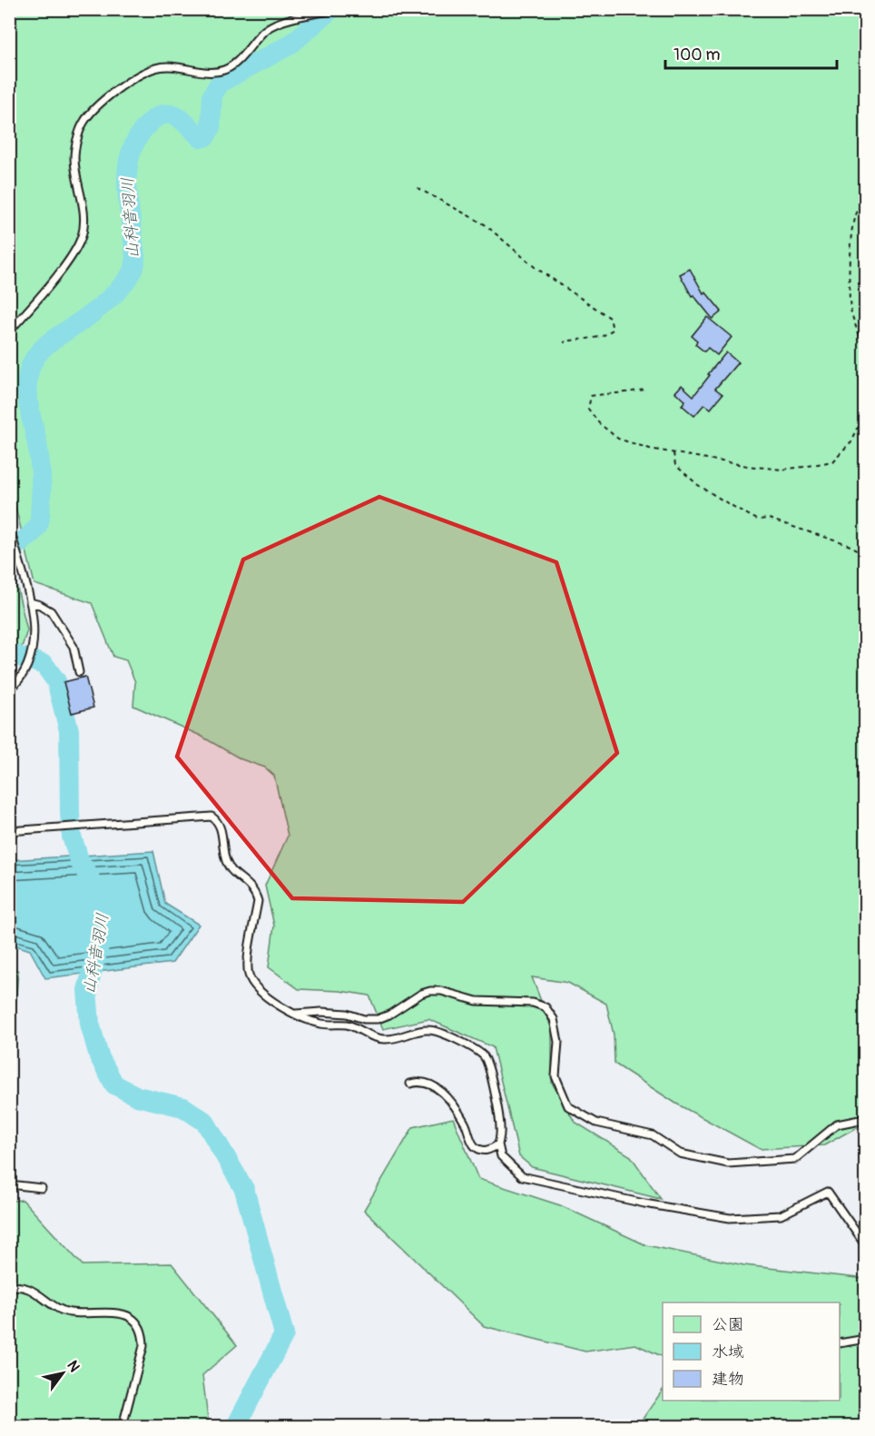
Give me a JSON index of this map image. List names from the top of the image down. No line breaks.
{"water":["山科音羽川"],"legend":["公園","水域","建物"],"scale_bar":"100 m","north":"top right"}
